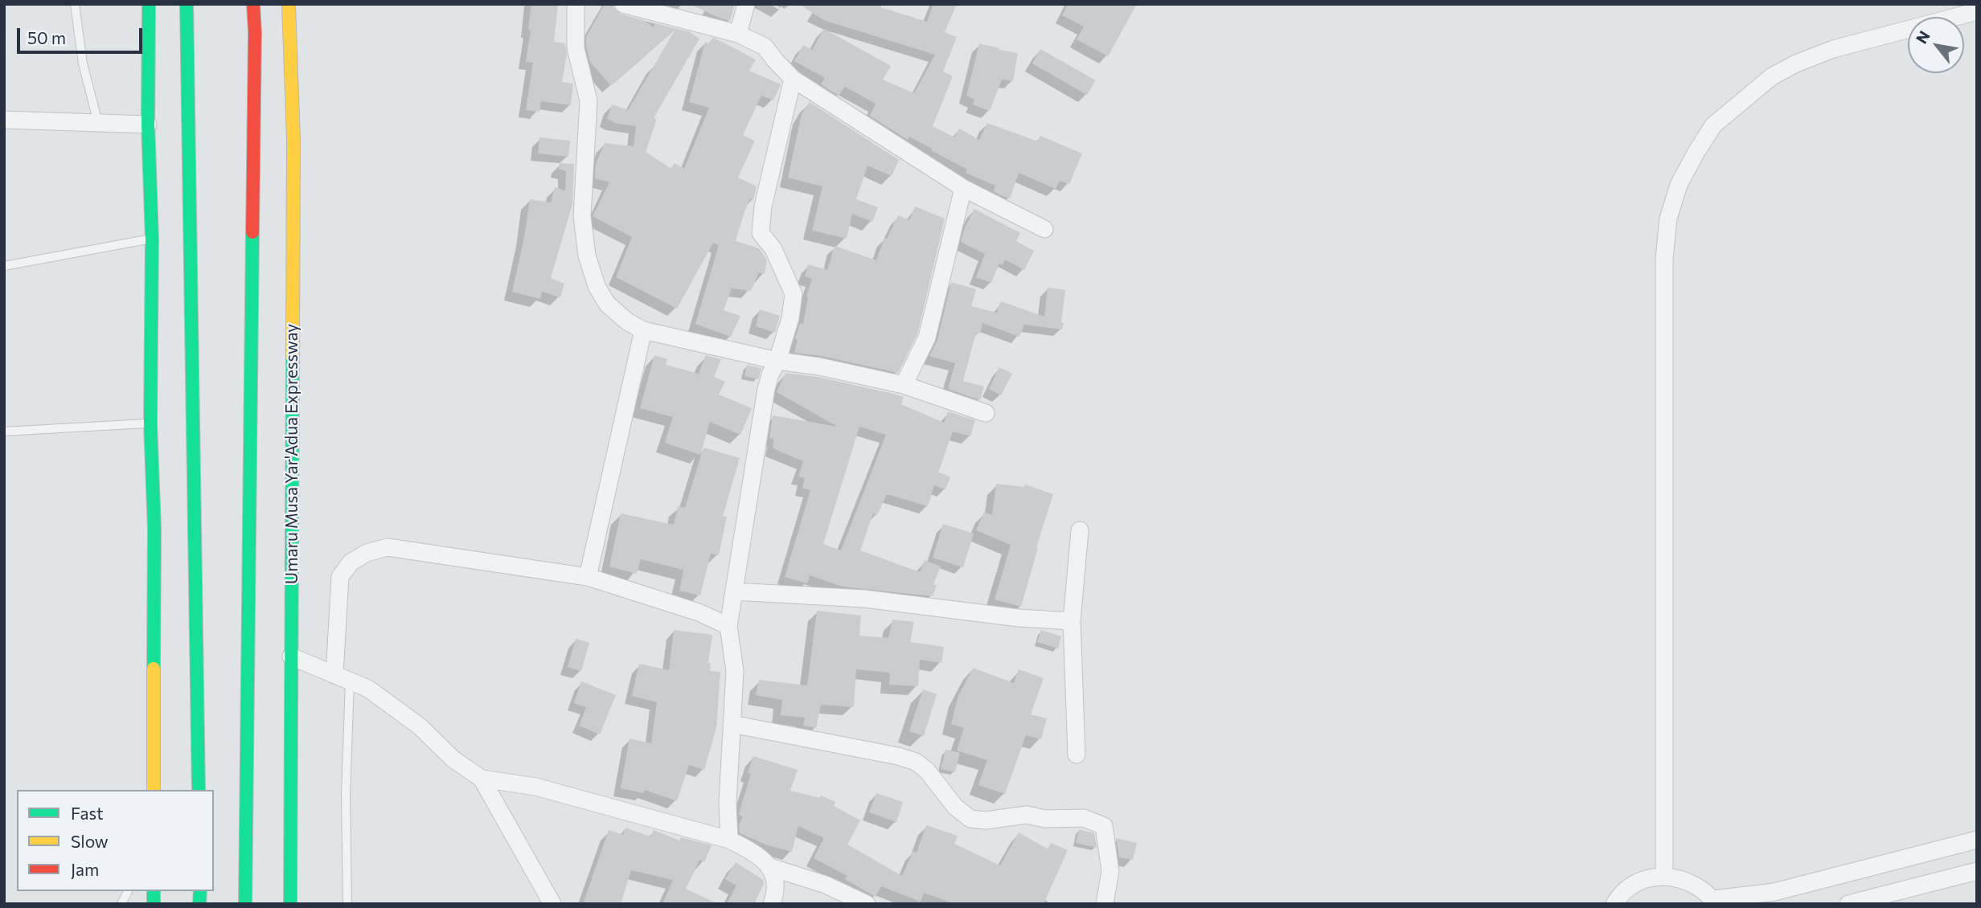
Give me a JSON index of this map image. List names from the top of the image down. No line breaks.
{"streets":{"highway":["Umaru Musa Yar'Adua Expressway"]},"legend":["Fast","Slow","Jam"],"scale_bar":"50 m","north":"top left"}
